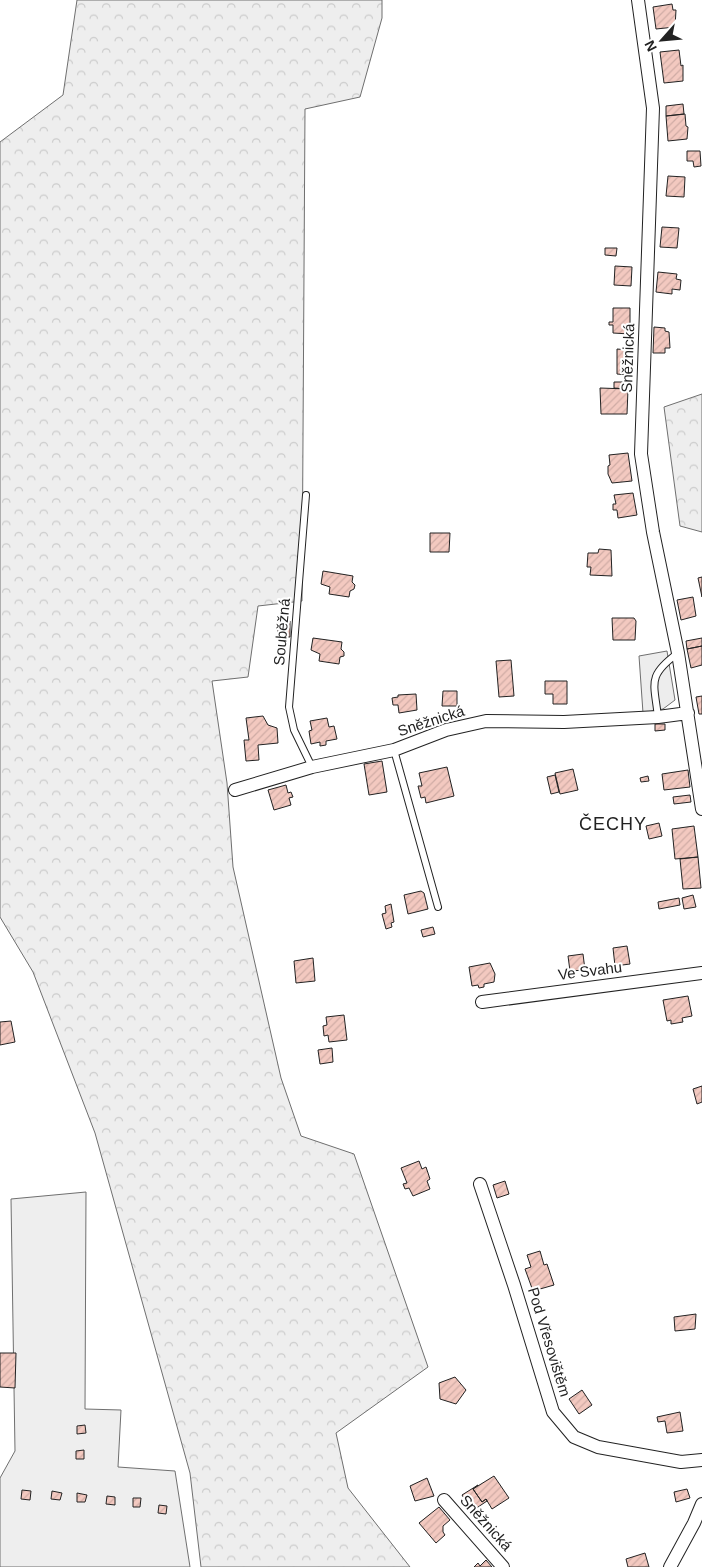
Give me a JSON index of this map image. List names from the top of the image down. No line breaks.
{"streets":{"street":["Sněžnická","Ve Svahu","Pod Vřesovištěm"],"lane":["Souběžná"]},"crossings":[["Sněžnická","Souběžná"]],"districts":["ČECHY"],"north":"bottom left"}
